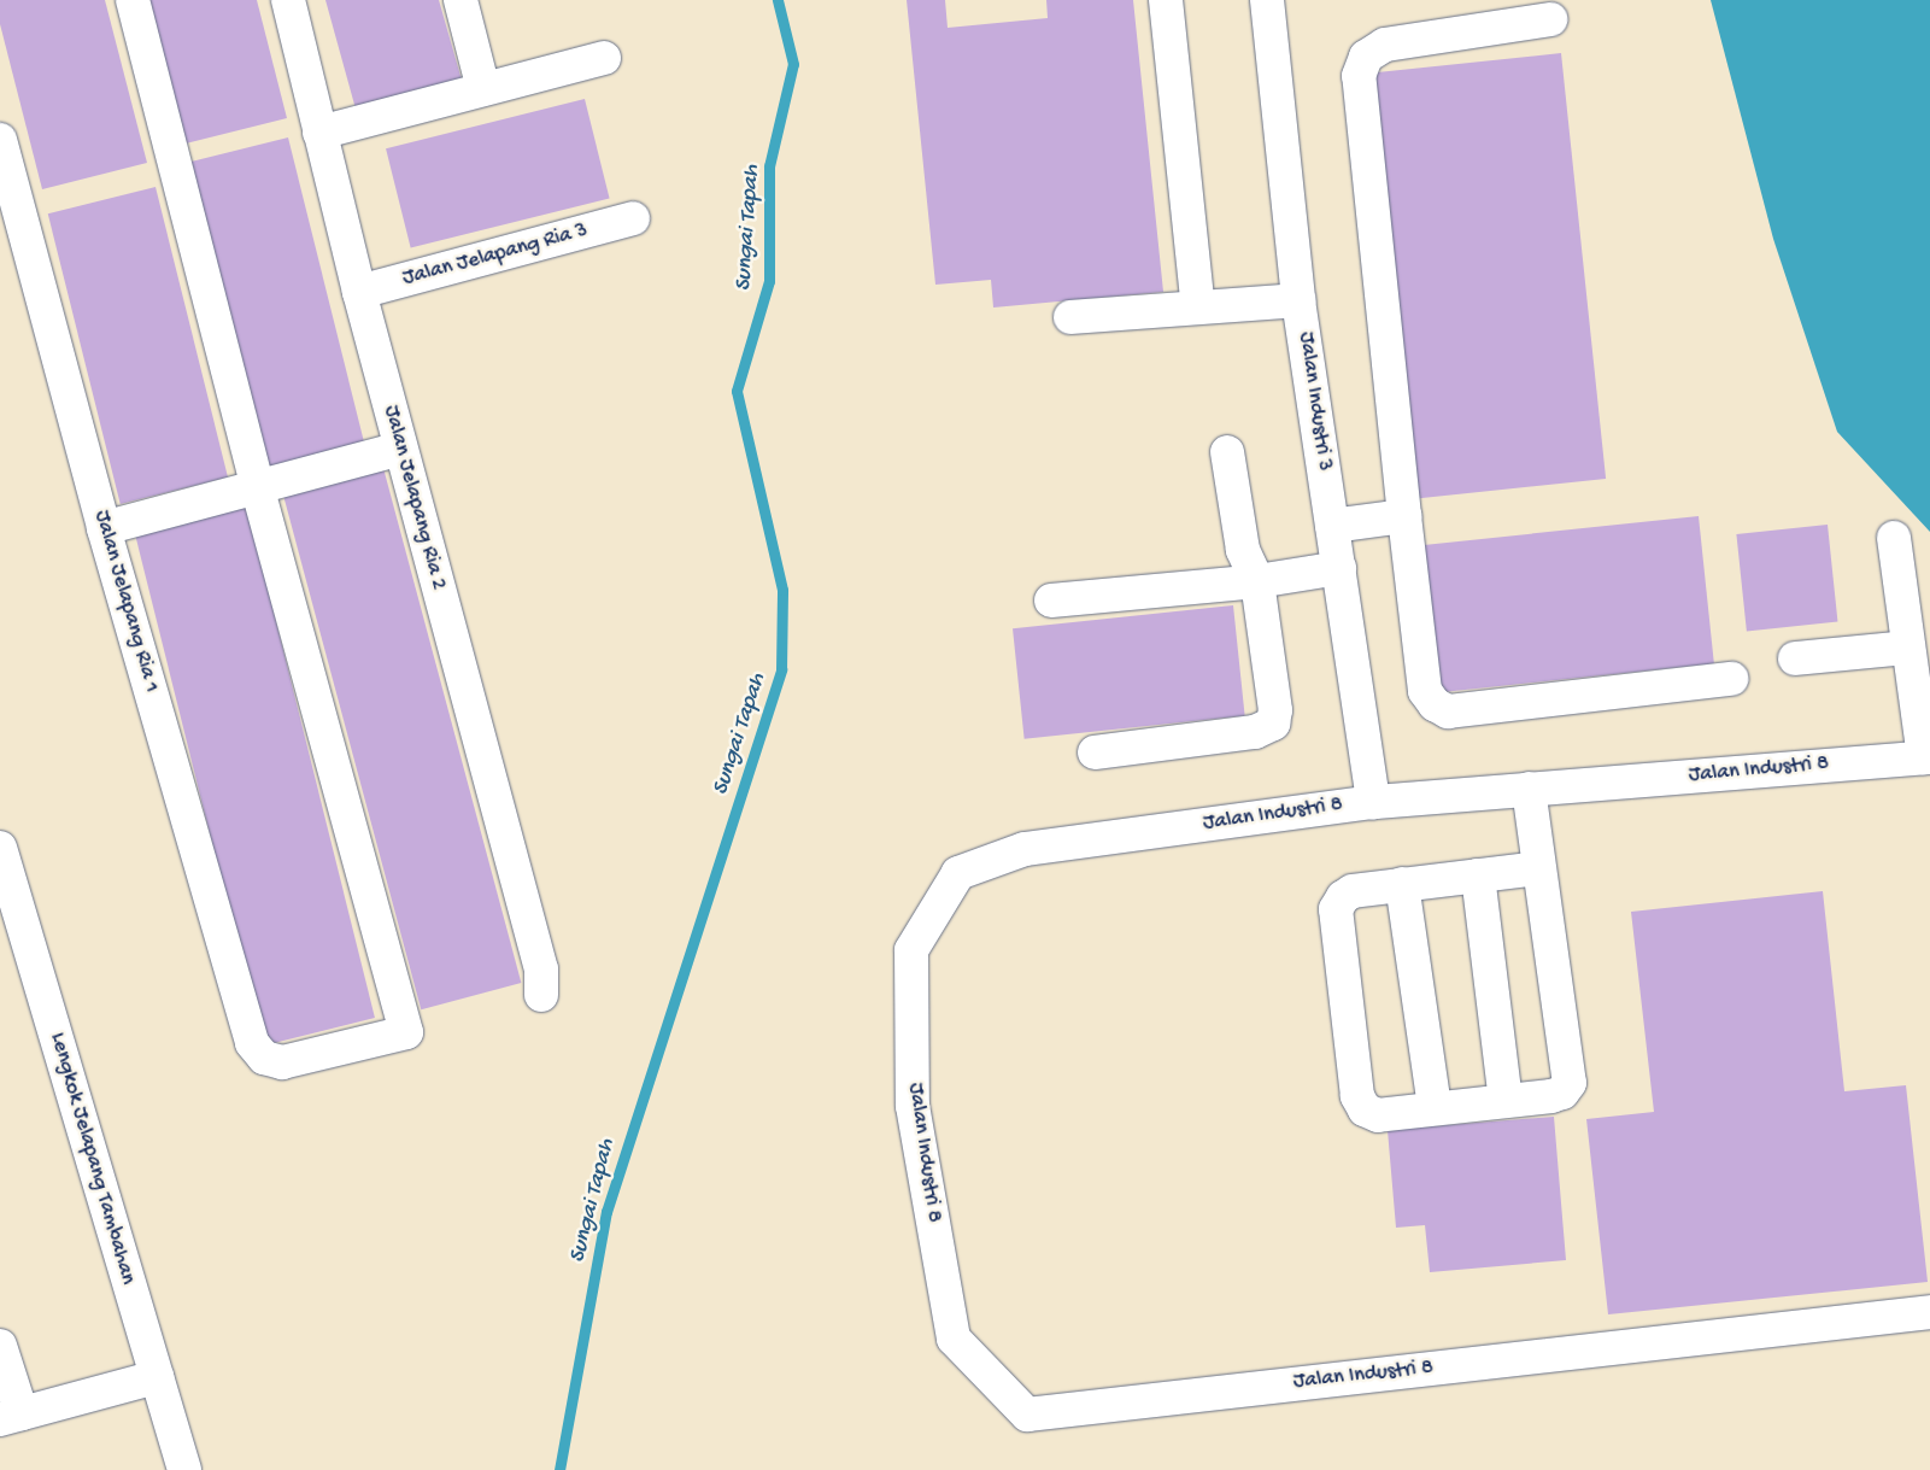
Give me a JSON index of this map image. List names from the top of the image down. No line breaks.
{"streets":{"street":["Jalan Jelapang Ria 3","Jalan Industri 3","Jalan Jelapang Ria 2","Jalan Jelapang Ria 1","Jalan Industri 8","Lengkok Jelapang Tambahan"]},"crossings":[["Jalan Jelapang Ria 3","Jalan Jelapang Ria 2"],["Jalan Industri 3","Jalan Industri 8"]],"water":["Sungai Tapah"]}
